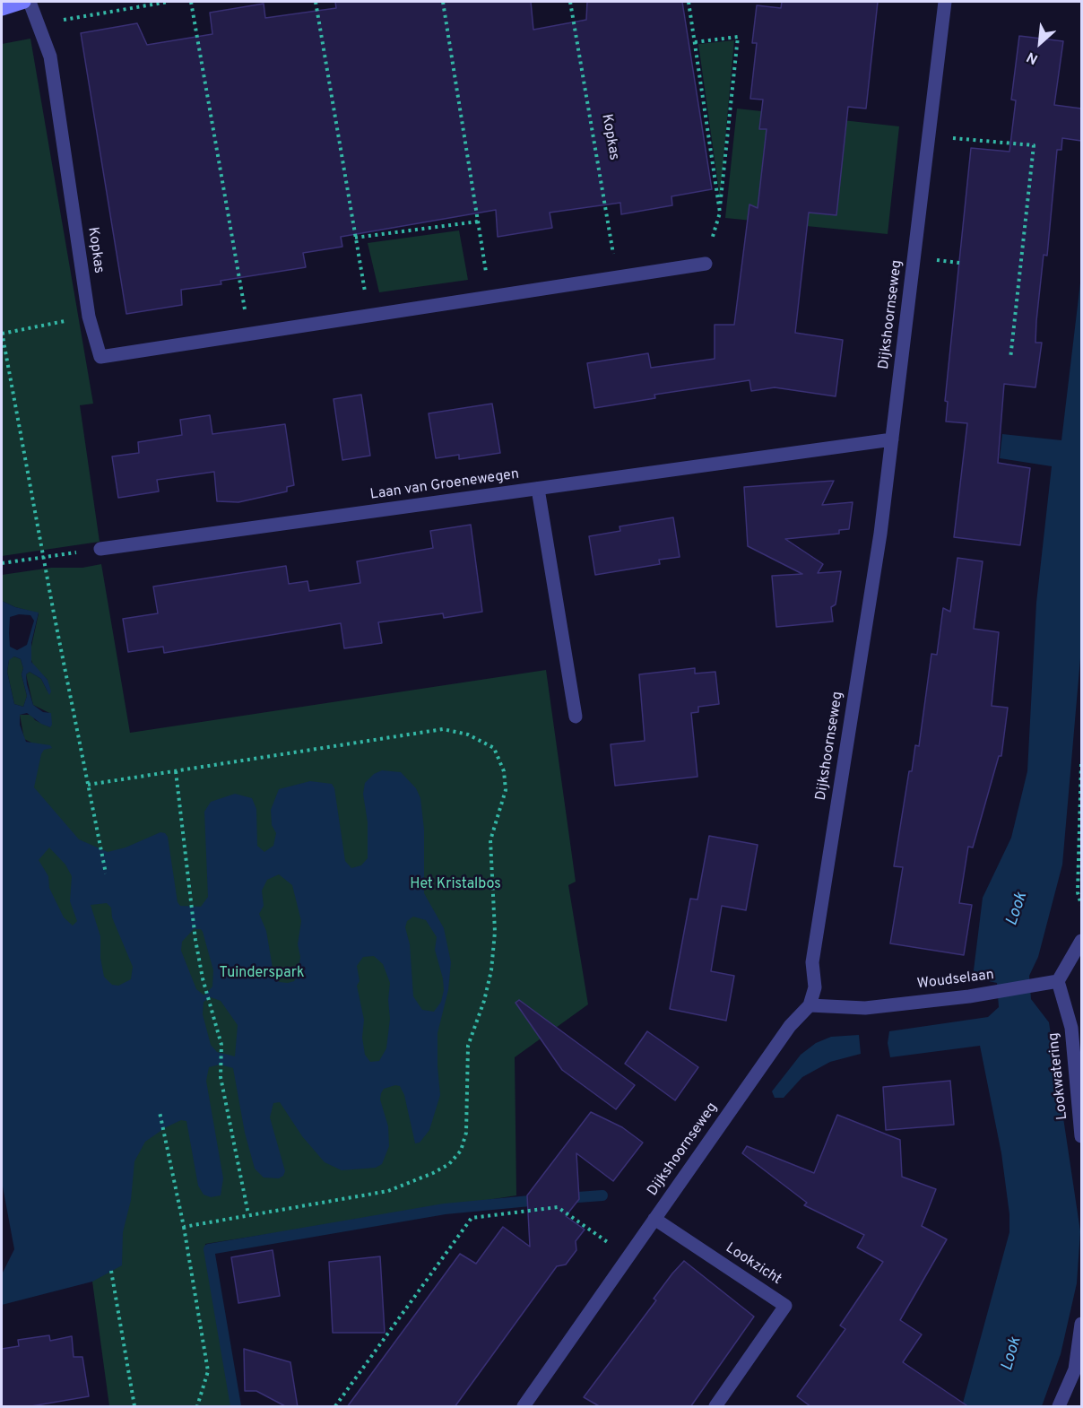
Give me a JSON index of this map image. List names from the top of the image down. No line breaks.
{"streets":{"street":["Kopkas","Dijkshoornseweg","Laan van Groenewegen","Woudselaan","Lookwatering","Lookzicht"]},"crossings":[["Dijkshoornseweg","Laan van Groenewegen"],["Dijkshoornseweg","Woudselaan"],["Dijkshoornseweg","Lookzicht"],["Woudselaan","Lookwatering"]],"water":["Look"],"parks":["Het Kristalbos","Tuinderspark"],"north":"bottom left"}
